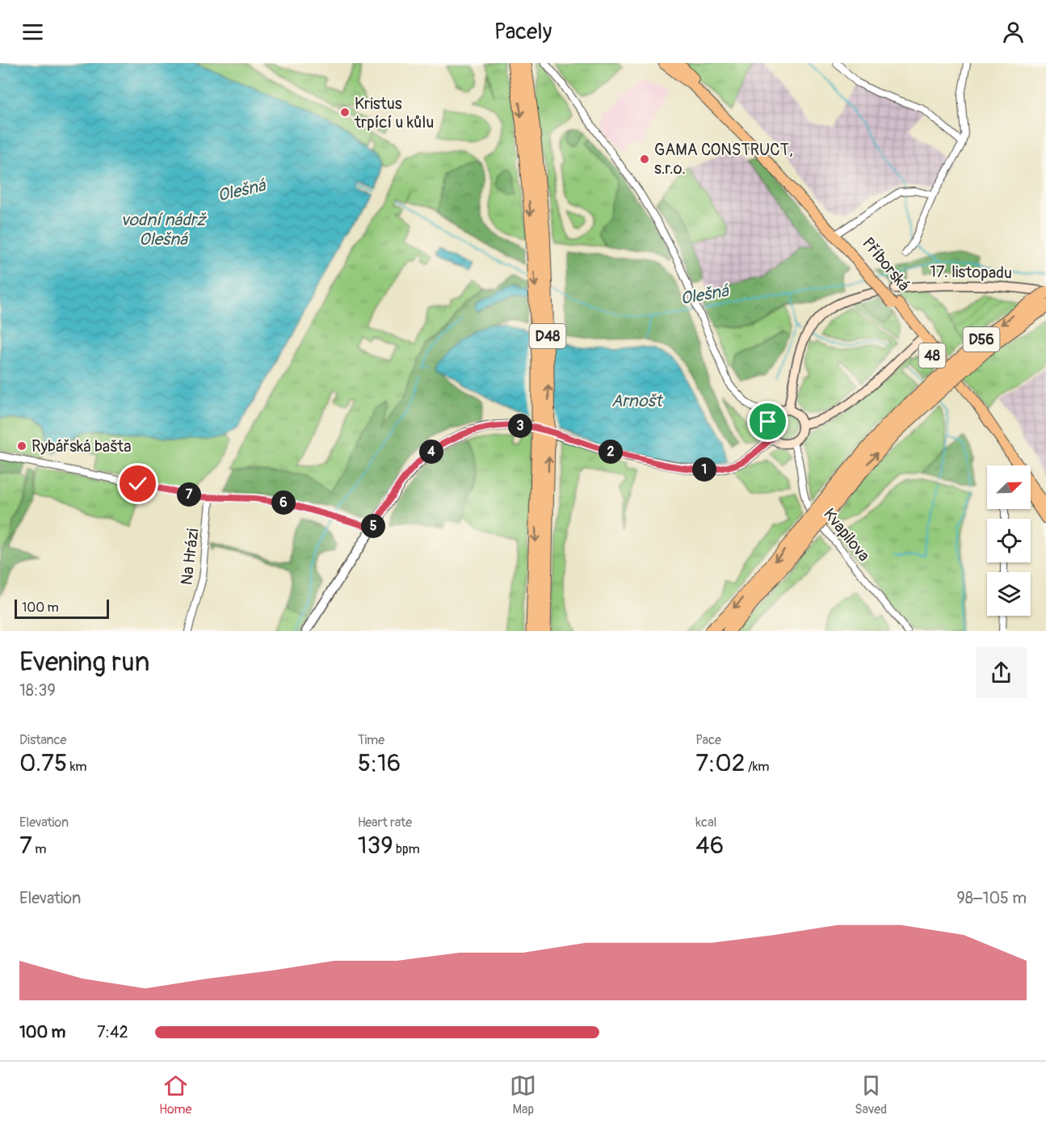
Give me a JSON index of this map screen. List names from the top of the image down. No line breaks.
{"streets":{"highway":["D48","D56"],"main road":["Příborská","17. listopadu","48"],"street":["Kvapilova","Na Hrázi"]},"crossings":[["17. listopadu","D56"]],"water":["Olešná","vodní nádrž Olešná","Arnošt"],"places":["Kristus trpící u kůlu","GAMA CONSTRUCT, s.r.o.","Rybářská bašta"],"scale_bar":"100 m","north":"top right","page":{"header":"Pacely","pins":["3","2","4","1","7","6","5"],"scale":"100 m","heading":["Evening run","18:39"],"stats":[["Distance","0.75 km"],["Time","5:16"],["Pace","7:02 /km"],["Elevation","7 m"],["Heart rate","139 bpm"],["kcal","46"]],"chart":["Elevation","98–105 m"],"list":[{"name":"100 m","note":"7:42"}],"tabs":["Home","Map","Saved"]}}
